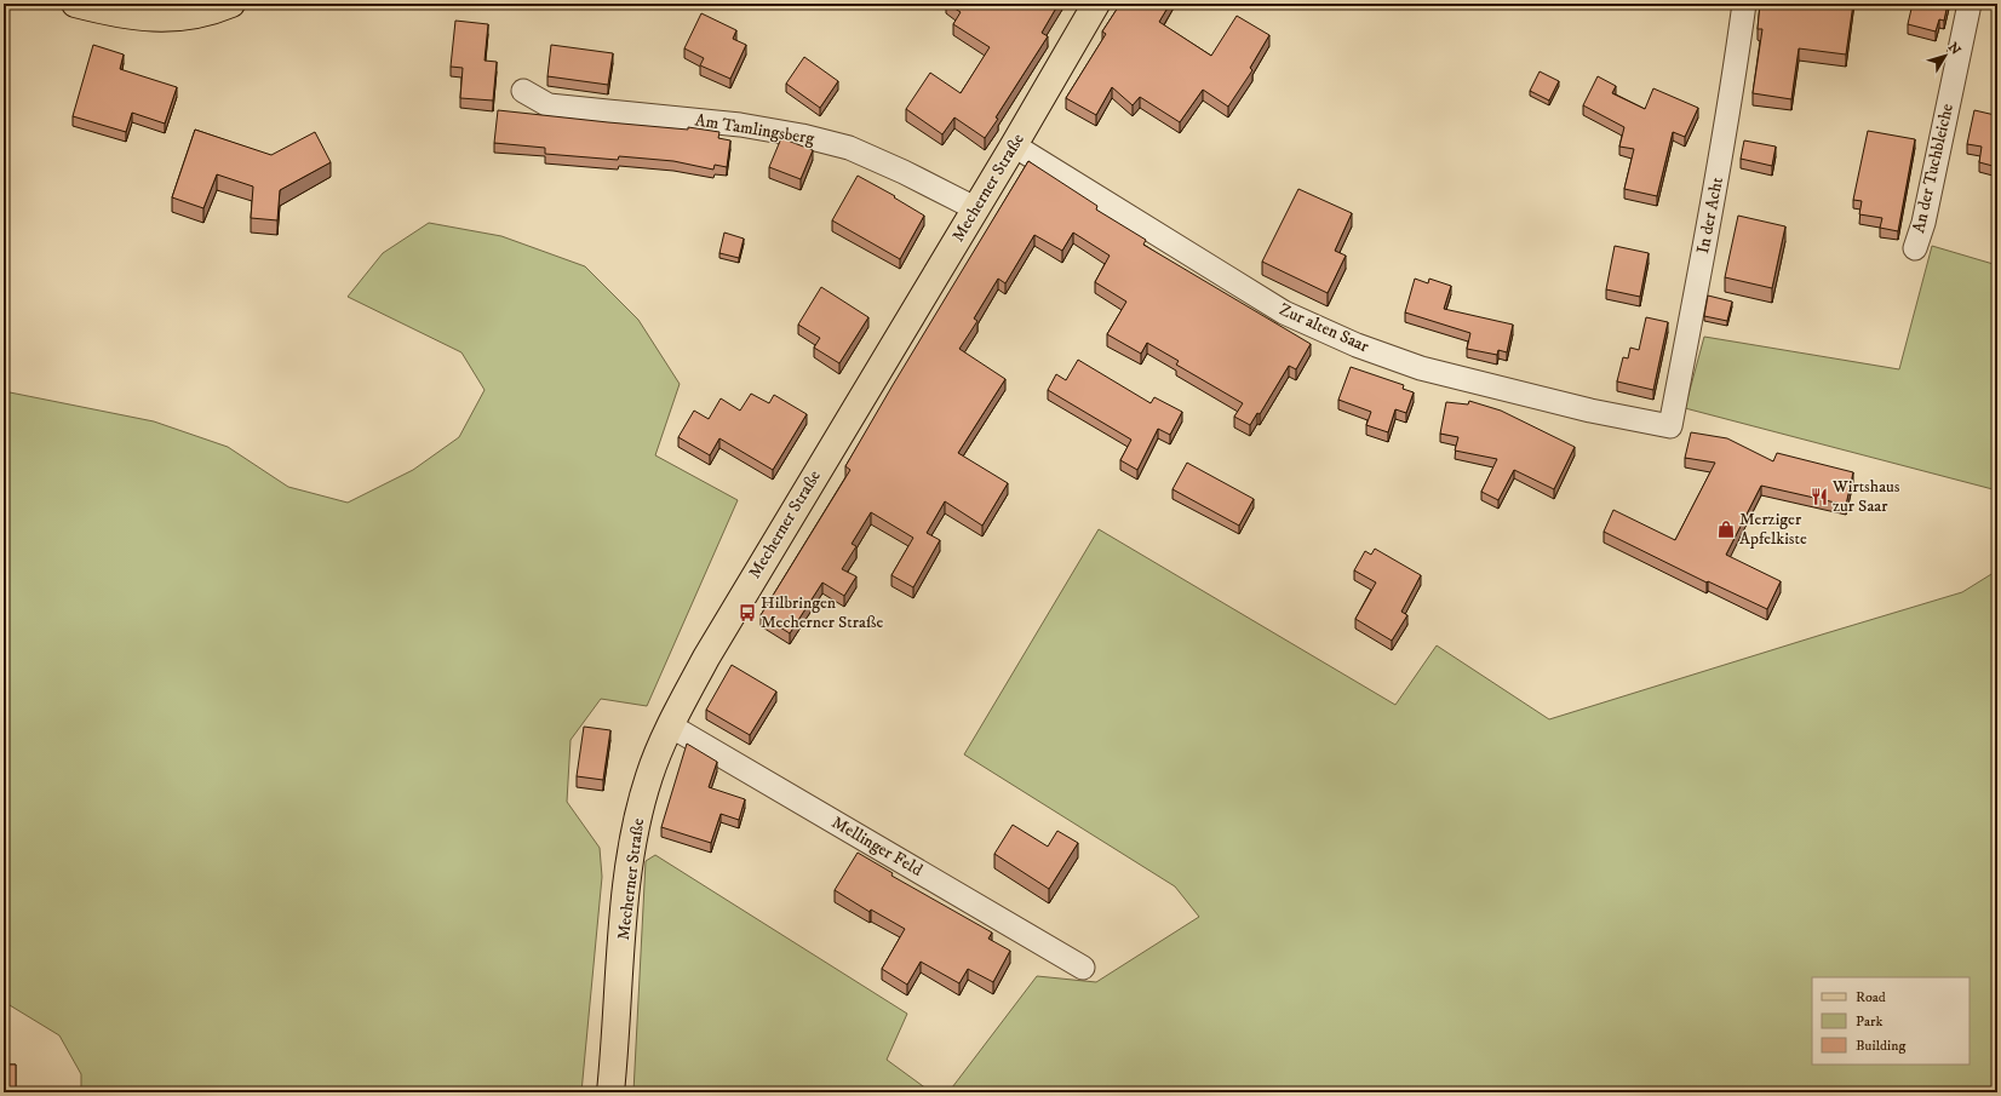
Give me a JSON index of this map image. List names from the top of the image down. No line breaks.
{"streets":{"main road":["Mecherner Straße"],"street":["Am Tamlingsberg","An der Tuchbleiche","In der Acht","Zur alten Saar","Mellinger Feld"]},"crossings":[["Am Tamlingsberg","Mecherner Straße"],["Mecherner Straße","Zur alten Saar"],["Mecherner Straße","Mellinger Feld"],["In der Acht","Zur alten Saar"]],"places":{"restaurant":["Wirtshaus zur Saar"],"shop":["Merziger Apfelkiste"],"bus stop":["Hilbringen Mecherner Straße"]},"legend":["Road","Park","Building"],"north":"top right"}
